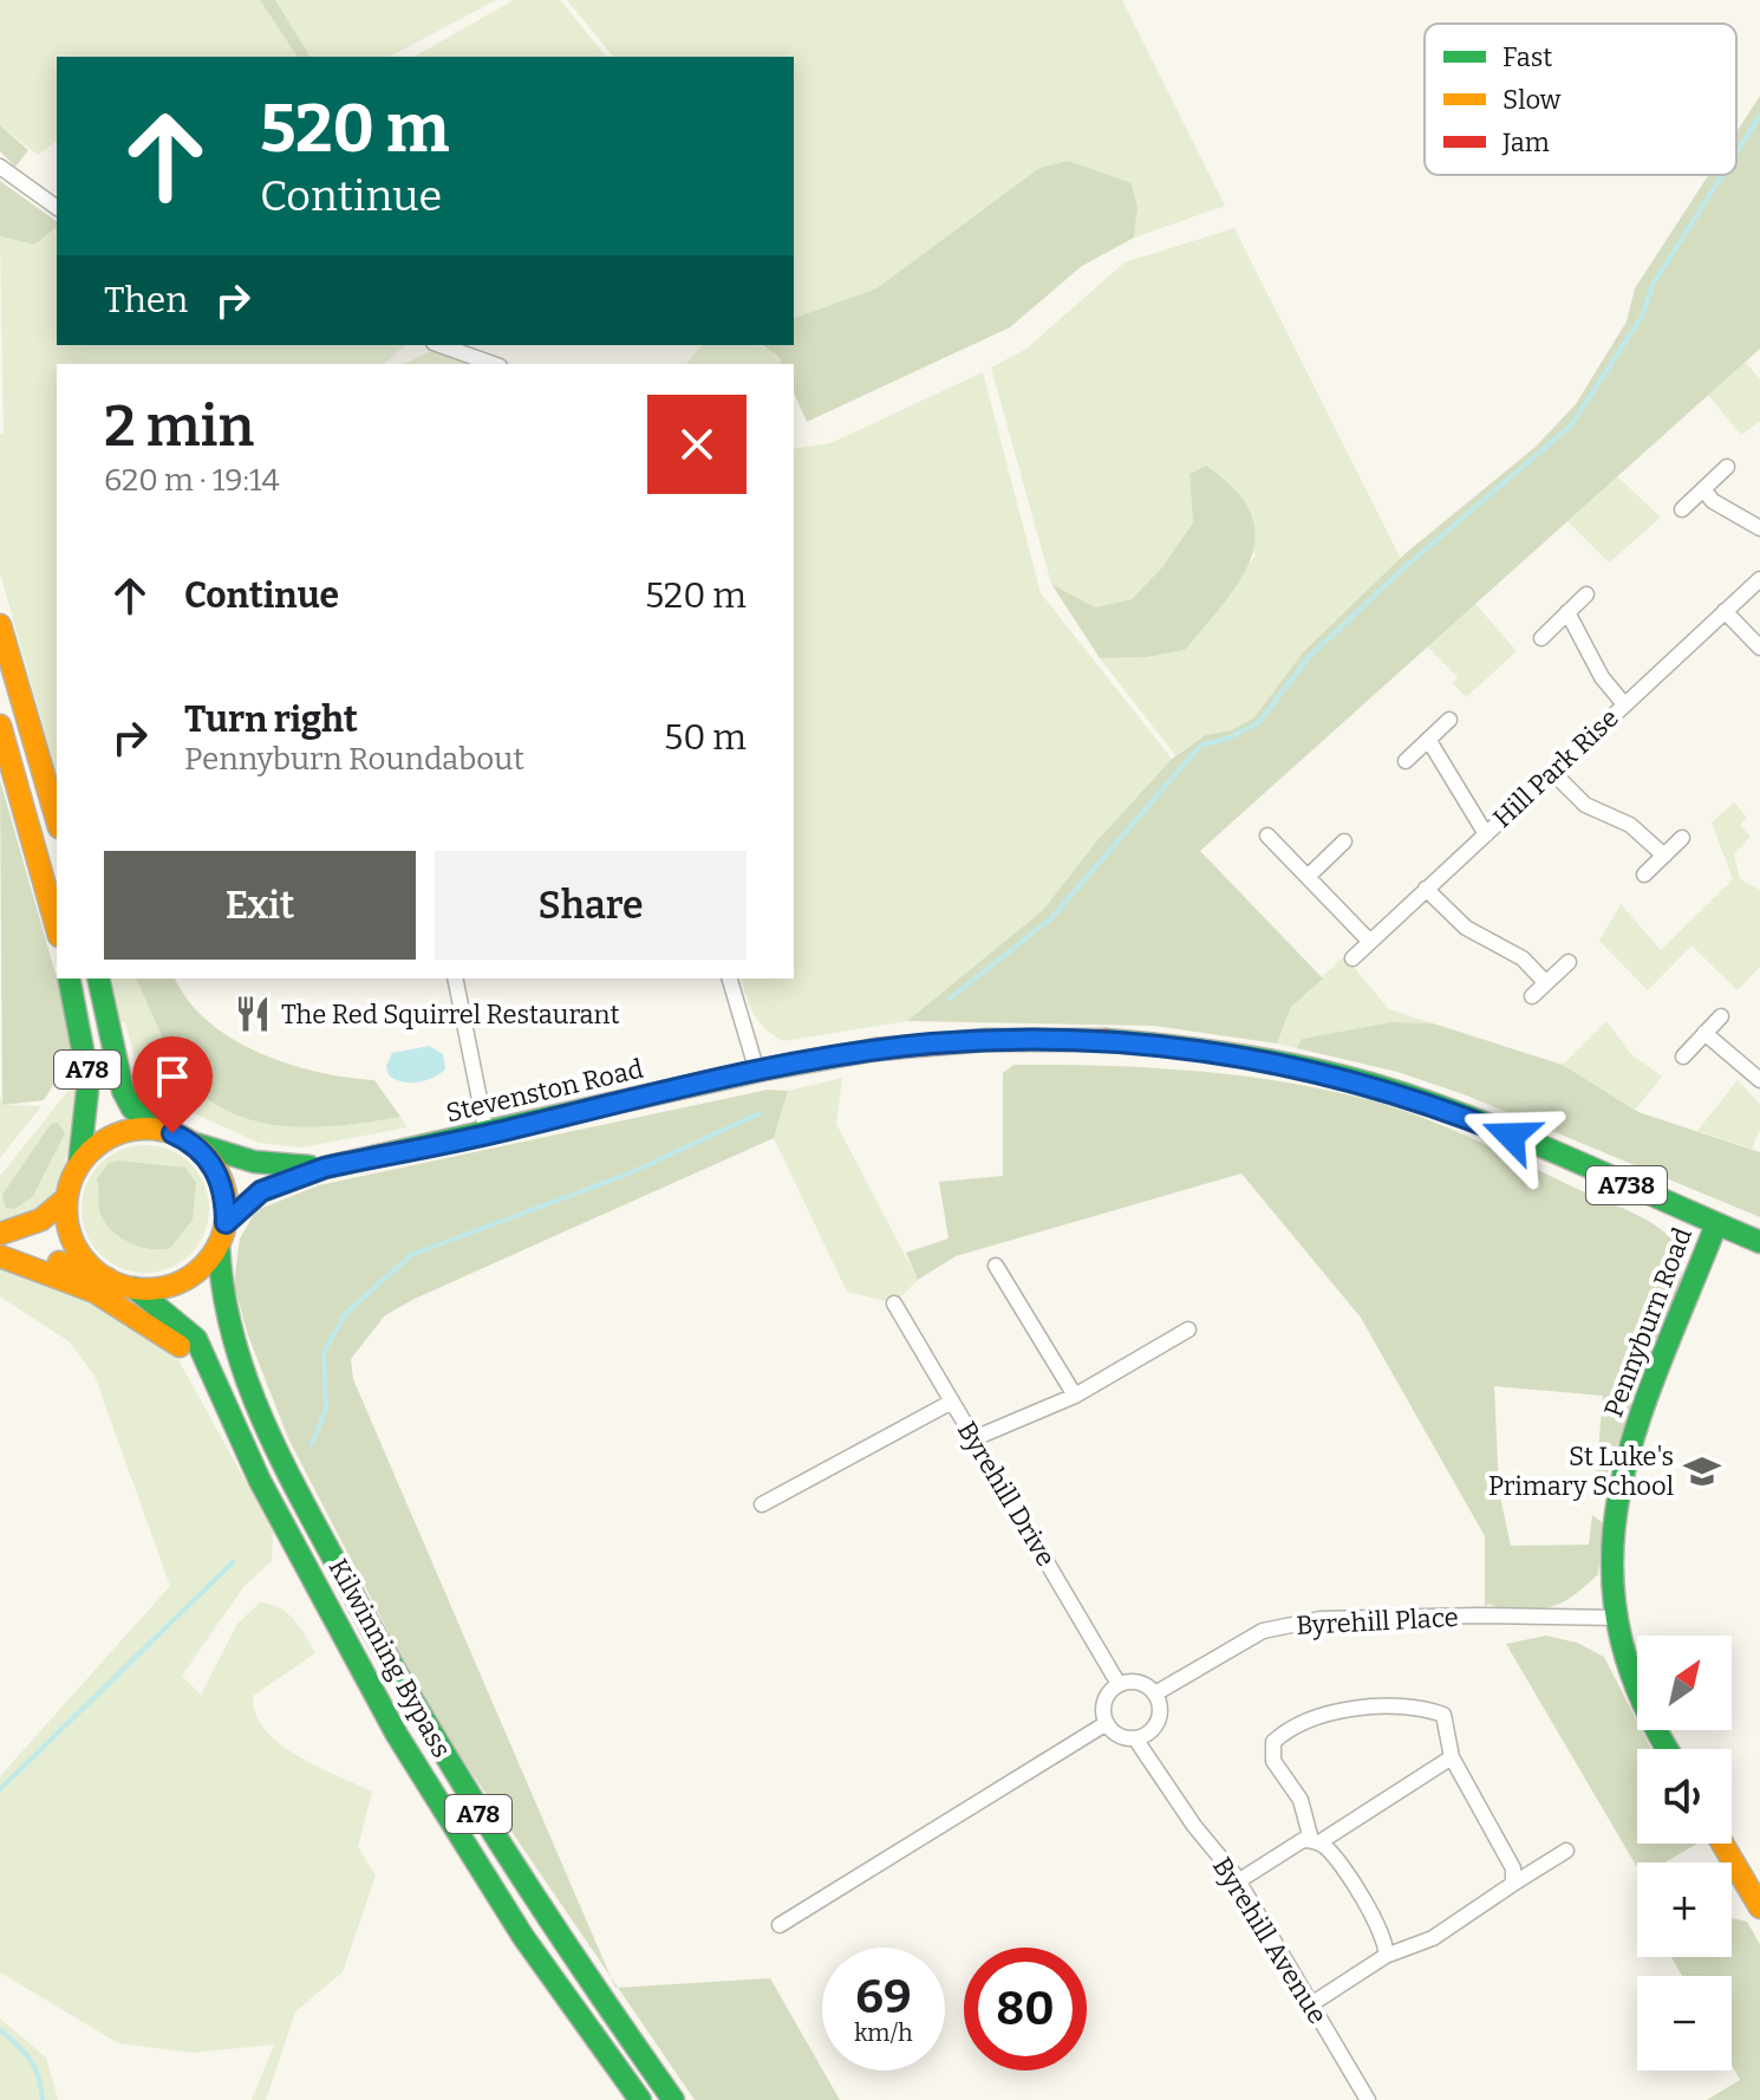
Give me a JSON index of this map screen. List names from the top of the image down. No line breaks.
{"streets":{"main road":["A78","Stevenston Road","A738","Pennyburn Road","Kilwinning Bypass"],"street":["Hill Park Rise","Byrehill Drive","Byrehill Place","Byrehill Avenue"]},"crossings":[["A78","A738"],["A78","Kilwinning Bypass"],["Stevenston Road","A738"],["Stevenston Road","Pennyburn Road"],["A738","Kilwinning Bypass"],["Pennyburn Road","Byrehill Place"],["Byrehill Drive","Byrehill Place"],["Byrehill Drive","Byrehill Avenue"],["Byrehill Place","Byrehill Avenue"]],"places":{"restaurant":["The Red Squirrel Restaurant"],"school or university":["St Luke's Primary School"]},"legend":["Fast","Slow","Jam"],"north":"top right","page":{"turn":["520 m","Continue"],"then":"Then","heading":["2 min","620 m · 19:14"],"list":[{"name":"Continue","value":"520 m"},{"name":"Turn right","note":"Pennyburn Roundabout","value":"50 m"}],"buttons":["Exit","Share"],"map_buttons":["+","−"],"speed":"69 km/h","limit":"80"}}
